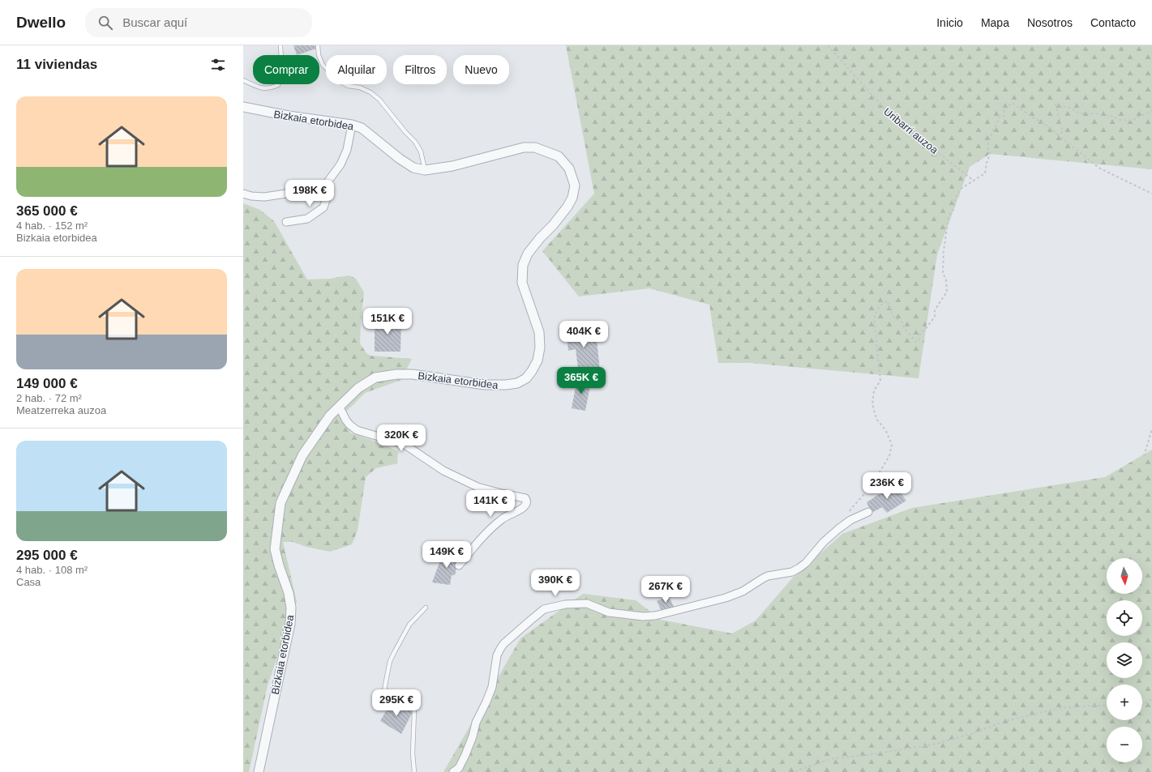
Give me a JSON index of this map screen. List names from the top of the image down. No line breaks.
{"streets":{"street":["Bizkaia etorbidea"],"path":["Uribarri auzoa"]},"north":"bottom","page":{"header":"Dwello","search":"Buscar aquí","nav":["Inicio","Mapa","Nosotros","Contacto"],"heading":"11 viviendas","chip":["Comprar","Alquilar","Filtros","Nuevo"],"list":[{"name":"365 000 €","note":"4 hab. · 152 m² · Bizkaia etorbidea"},{"name":"149 000 €","note":"2 hab. · 72 m² · Meatzerreka auzoa"},{"name":"295 000 €","note":"4 hab. · 108 m² · Casa"}],"price":["198K €","151K €","404K €","365K €","320K €","236K €","141K €","149K €","390K €","267K €","295K €"],"map_buttons":["+","−"]}}
